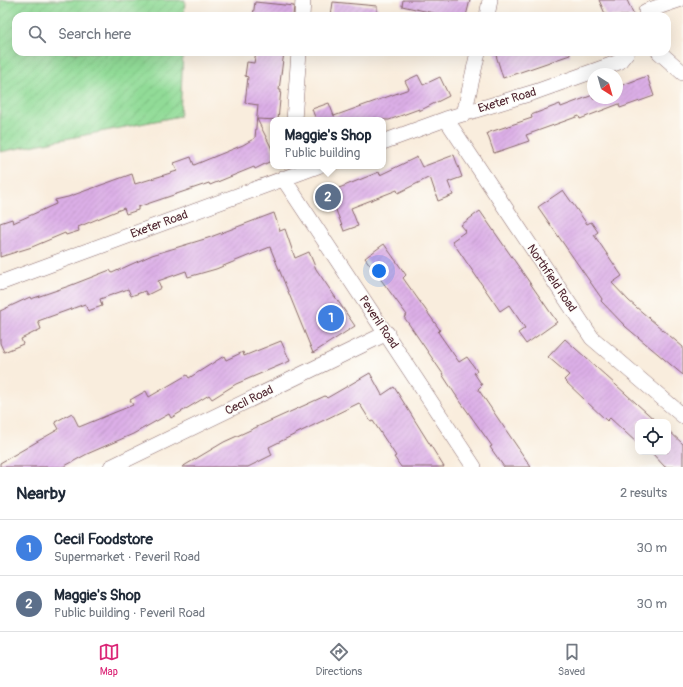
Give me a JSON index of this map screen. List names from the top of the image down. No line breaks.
{"streets":{"street":["Exeter Road","Northfield Road","Peveril Road","Cecil Road"]},"crossings":[["Exeter Road","Northfield Road"],["Exeter Road","Peveril Road"],["Peveril Road","Cecil Road"]],"north":"bottom right","page":{"search":"Search here","popup":["Maggie's Shop","Public building"],"pins":["2","1"],"heading":["Nearby","2 results"],"list":[{"mark":"1","name":"Cecil Foodstore","note":"Supermarket · Peveril Road","value":"30 m"},{"mark":"2","name":"Maggie's Shop","note":"Public building · Peveril Road","value":"30 m"}],"nav":["Map","Directions","Saved"]}}
